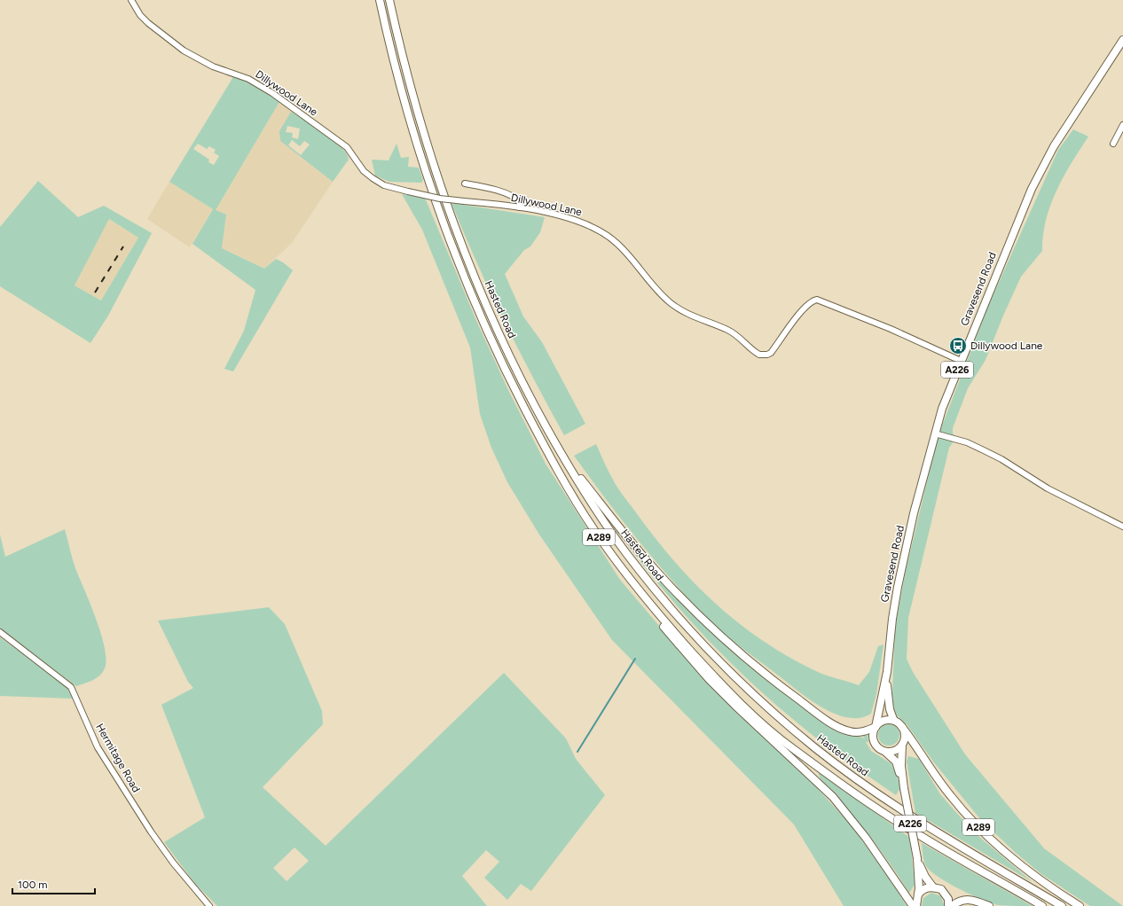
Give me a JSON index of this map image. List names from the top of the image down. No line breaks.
{"streets":{"main road":["Gravesend Road","Hasted Road","A226","A289"],"street":["Dillywood Lane","Hermitage Road"]},"crossings":[["Dillywood Lane","Gravesend Road"],["Gravesend Road","A226"],["Gravesend Road","A289"],["Hasted Road","A289"],["A226","A289"]],"places":{"bus stop":["Dillywood Lane"]},"scale_bar":"100 m"}
